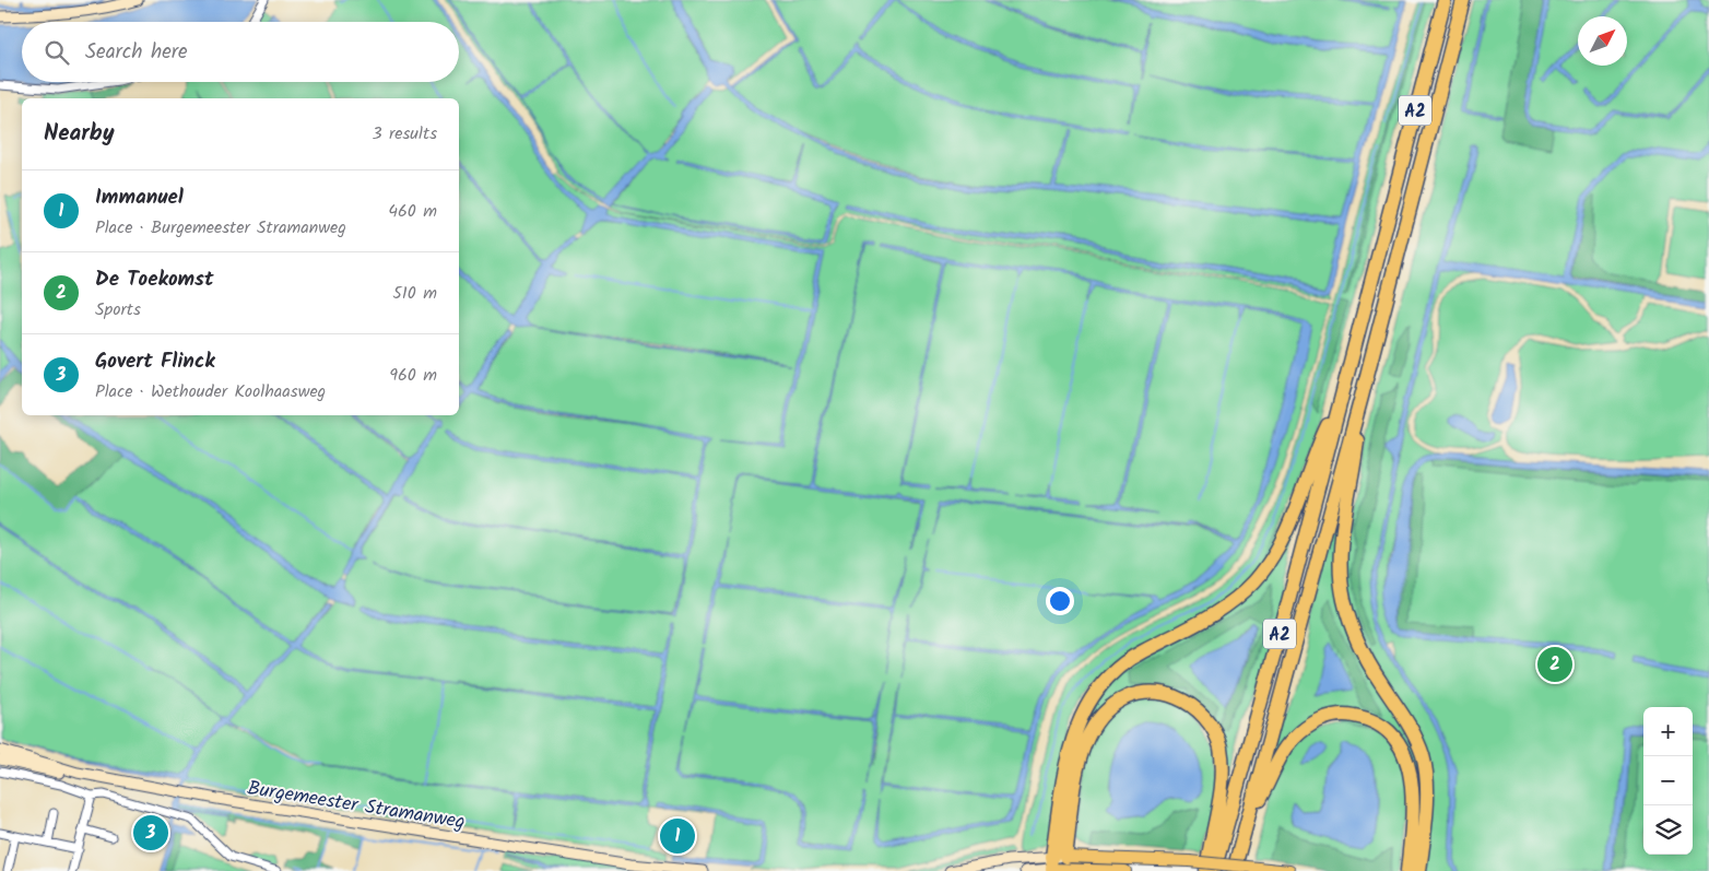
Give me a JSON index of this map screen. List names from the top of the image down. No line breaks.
{"streets":{"highway":["A2"],"main road":["Burgemeester Stramanweg"]},"north":"top right","page":{"search":"Search here","heading":["Nearby","3 results"],"list":[{"mark":"1","name":"Immanuel","note":"Place · Burgemeester Stramanweg","value":"460 m"},{"mark":"2","name":"De Toekomst","note":"Sports","value":"510 m"},{"mark":"3","name":"Govert Flinck","note":"Place · Wethouder Koolhaasweg","value":"960 m"}],"pins":["2","3","1"],"map_buttons":["+","−"]}}
